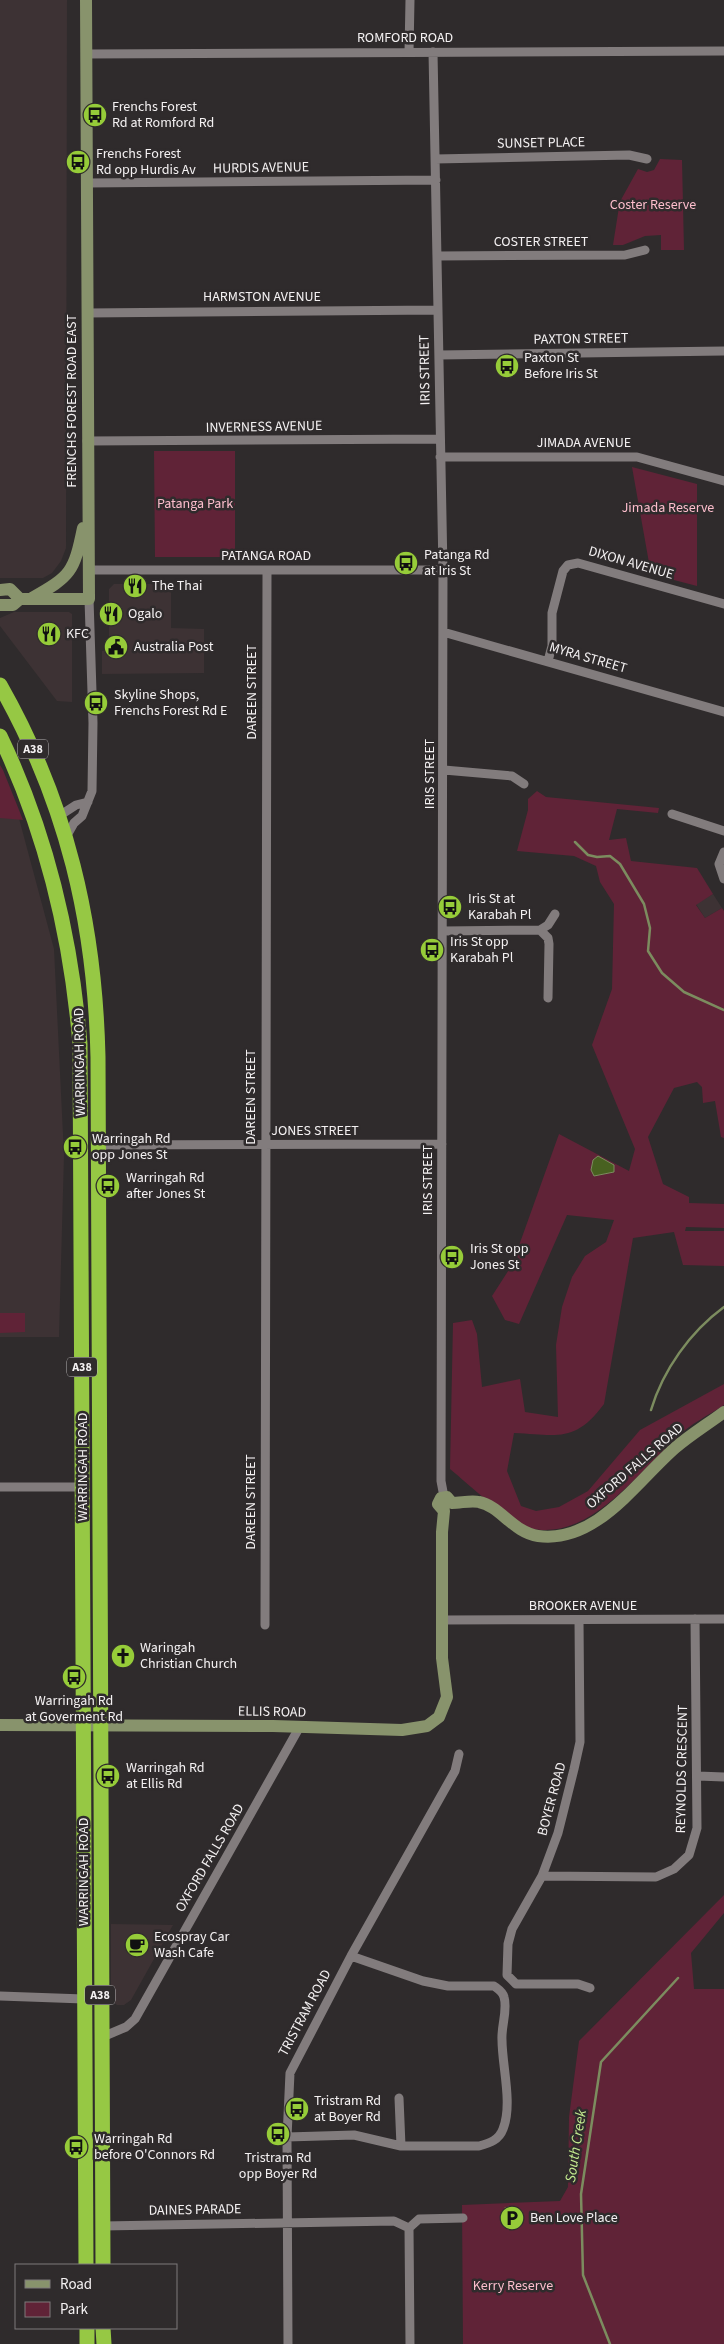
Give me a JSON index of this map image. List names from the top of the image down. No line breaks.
{"streets":{"highway":["A38","WARRINGAH ROAD"],"street":["ROMFORD ROAD","SUNSET PLACE","HURDIS AVENUE","COSTER STREET","HARMSTON AVENUE","PAXTON STREET","IRIS STREET","FRENCHS FOREST ROAD EAST","INVERNESS AVENUE","JIMADA AVENUE","PATANGA ROAD","DIXON AVENUE","MYRA STREET","DAREEN STREET","JONES STREET","OXFORD FALLS ROAD","BROOKER AVENUE","ELLIS ROAD","REYNOLDS CRESCENT","BOYER ROAD","TRISTRAM ROAD","DAINES PARADE"]},"crossings":[["ROMFORD ROAD","IRIS STREET"],["ROMFORD ROAD","FRENCHS FOREST ROAD EAST"],["SUNSET PLACE","IRIS STREET"],["HURDIS AVENUE","IRIS STREET"],["HURDIS AVENUE","FRENCHS FOREST ROAD EAST"],["COSTER STREET","IRIS STREET"],["HARMSTON AVENUE","IRIS STREET"],["HARMSTON AVENUE","FRENCHS FOREST ROAD EAST"],["PAXTON STREET","IRIS STREET"],["IRIS STREET","INVERNESS AVENUE"],["IRIS STREET","JIMADA AVENUE"],["IRIS STREET","PATANGA ROAD"],["IRIS STREET","MYRA STREET"],["IRIS STREET","JONES STREET"],["IRIS STREET","OXFORD FALLS ROAD"],["FRENCHS FOREST ROAD EAST","INVERNESS AVENUE"],["FRENCHS FOREST ROAD EAST","PATANGA ROAD"],["FRENCHS FOREST ROAD EAST","WARRINGAH ROAD"],["PATANGA ROAD","DAREEN STREET"],["DIXON AVENUE","MYRA STREET"],["DAREEN STREET","JONES STREET"],["WARRINGAH ROAD","JONES STREET"],["WARRINGAH ROAD","OXFORD FALLS ROAD"],["WARRINGAH ROAD","ELLIS ROAD"],["WARRINGAH ROAD","DAINES PARADE"],["OXFORD FALLS ROAD","ELLIS ROAD"],["BROOKER AVENUE","ELLIS ROAD"],["BROOKER AVENUE","REYNOLDS CRESCENT"],["BROOKER AVENUE","BOYER ROAD"],["REYNOLDS CRESCENT","BOYER ROAD"],["TRISTRAM ROAD","DAINES PARADE"]],"water":["South Creek"],"parks":["Coster Reserve","Patanga Park","Jimada Reserve","Kerry Reserve"],"places":{"bus stop":["Frenchs Forest Rd at Romford Rd","Frenchs Forest Rd opp Hurdis Av","Paxton St Before Iris St","Patanga Rd at Iris St","Skyline Shops, Frenchs Forest Rd E","Iris St at Karabah Pl","Iris St opp Karabah Pl","Warringah Rd opp Jones St","Warringah Rd after Jones St","Iris St opp Jones St","Warringah Rd at Goverment Rd","Warringah Rd at Ellis Rd","Tristram Rd at Boyer Rd","Tristram Rd opp Boyer Rd","Warringah Rd before O'Connors Rd"],"restaurant":["The Thai","Ogalo","KFC"],"public building":["Australia Post"],"church":["Waringah Christian Church"],"cafe":["Ecospray Car Wash Cafe"],"parking":["Ben Love Place"]},"legend":["Road","Park"]}
